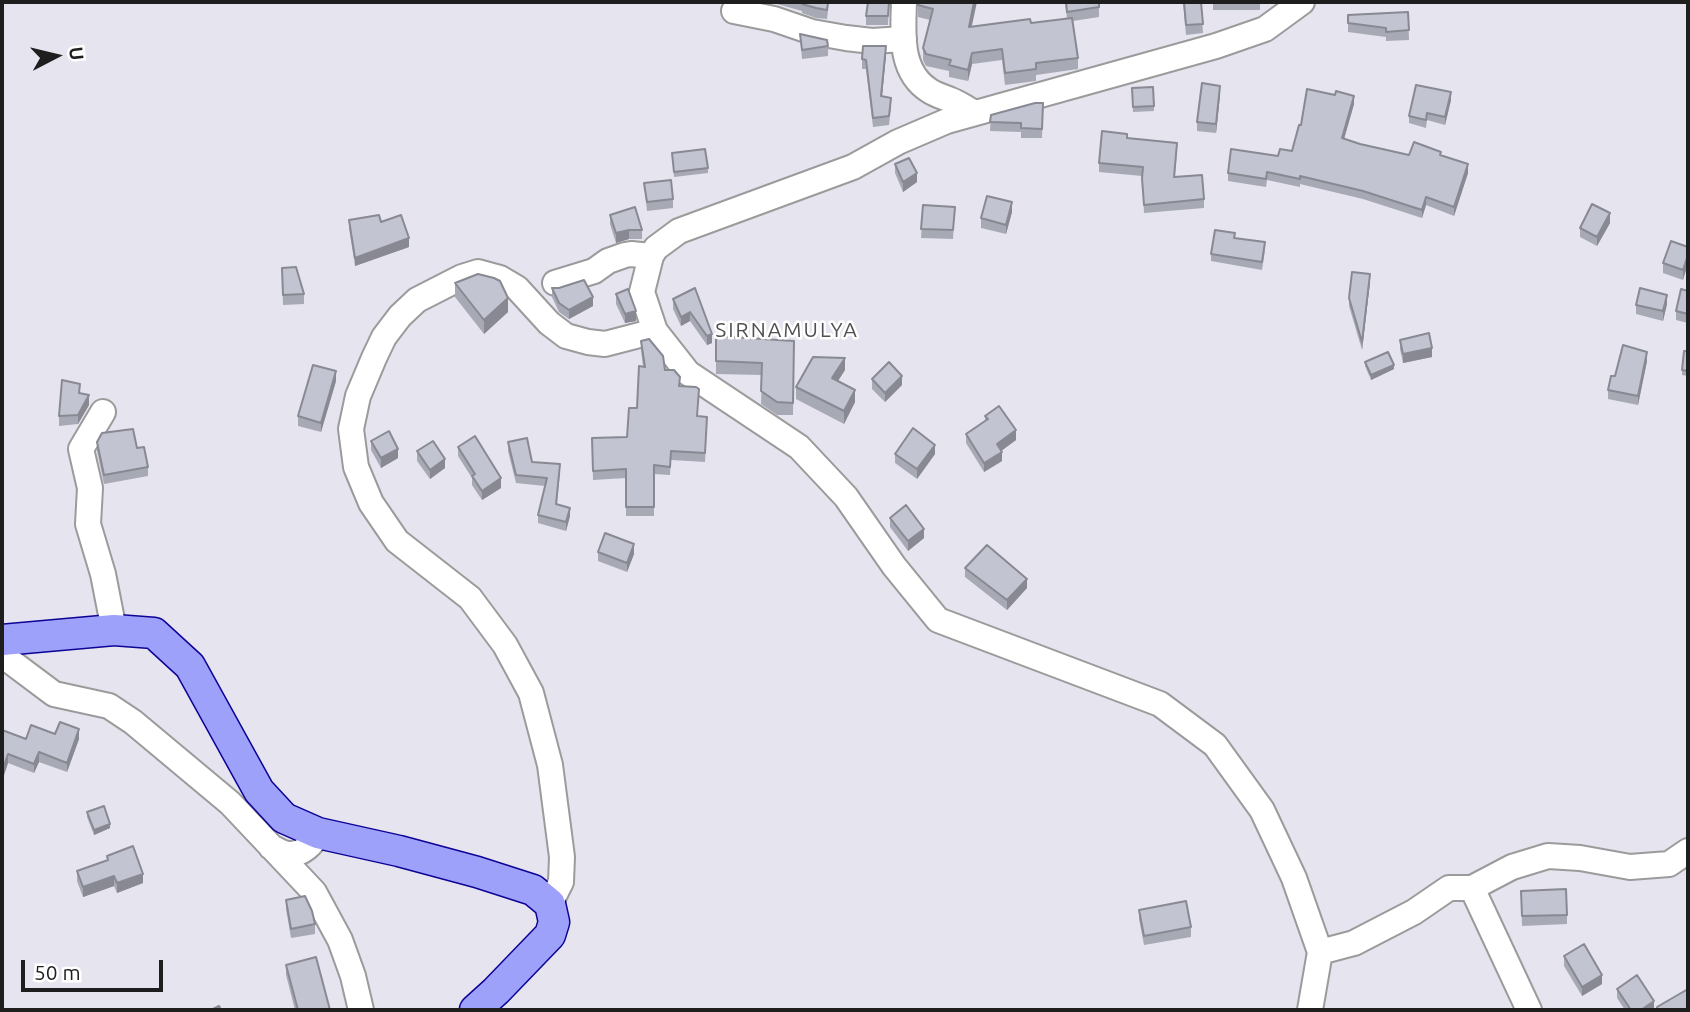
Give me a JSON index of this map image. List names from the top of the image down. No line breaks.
{"districts":["SIRNAMULYA"],"scale_bar":"50 m","north":"right"}
